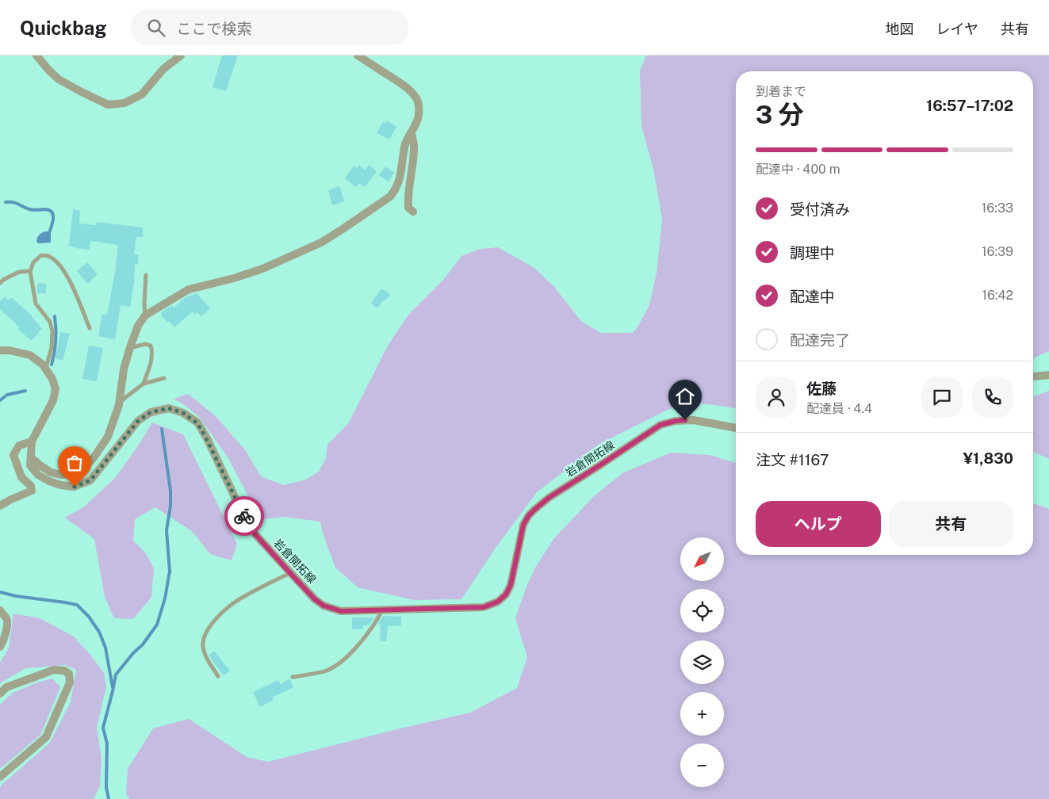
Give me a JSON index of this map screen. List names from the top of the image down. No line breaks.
{"streets":{"street":["岩倉開拓線"]},"north":"bottom left","page":{"header":"Quickbag","search":"ここで検索","nav":["地図","レイヤ","共有"],"heading":["3 分","到着まで","16:57–17:02"],"panel":["佐藤","配達員 · 4.4","注文 #1167","¥1,830"],"bar":"配達中 · 400 m","list":[["受付済み","16:33"],["調理中","16:39"],["配達中","16:42"],"配達完了"],"buttons":["ヘルプ","共有"],"map_buttons":["+","−"]}}
